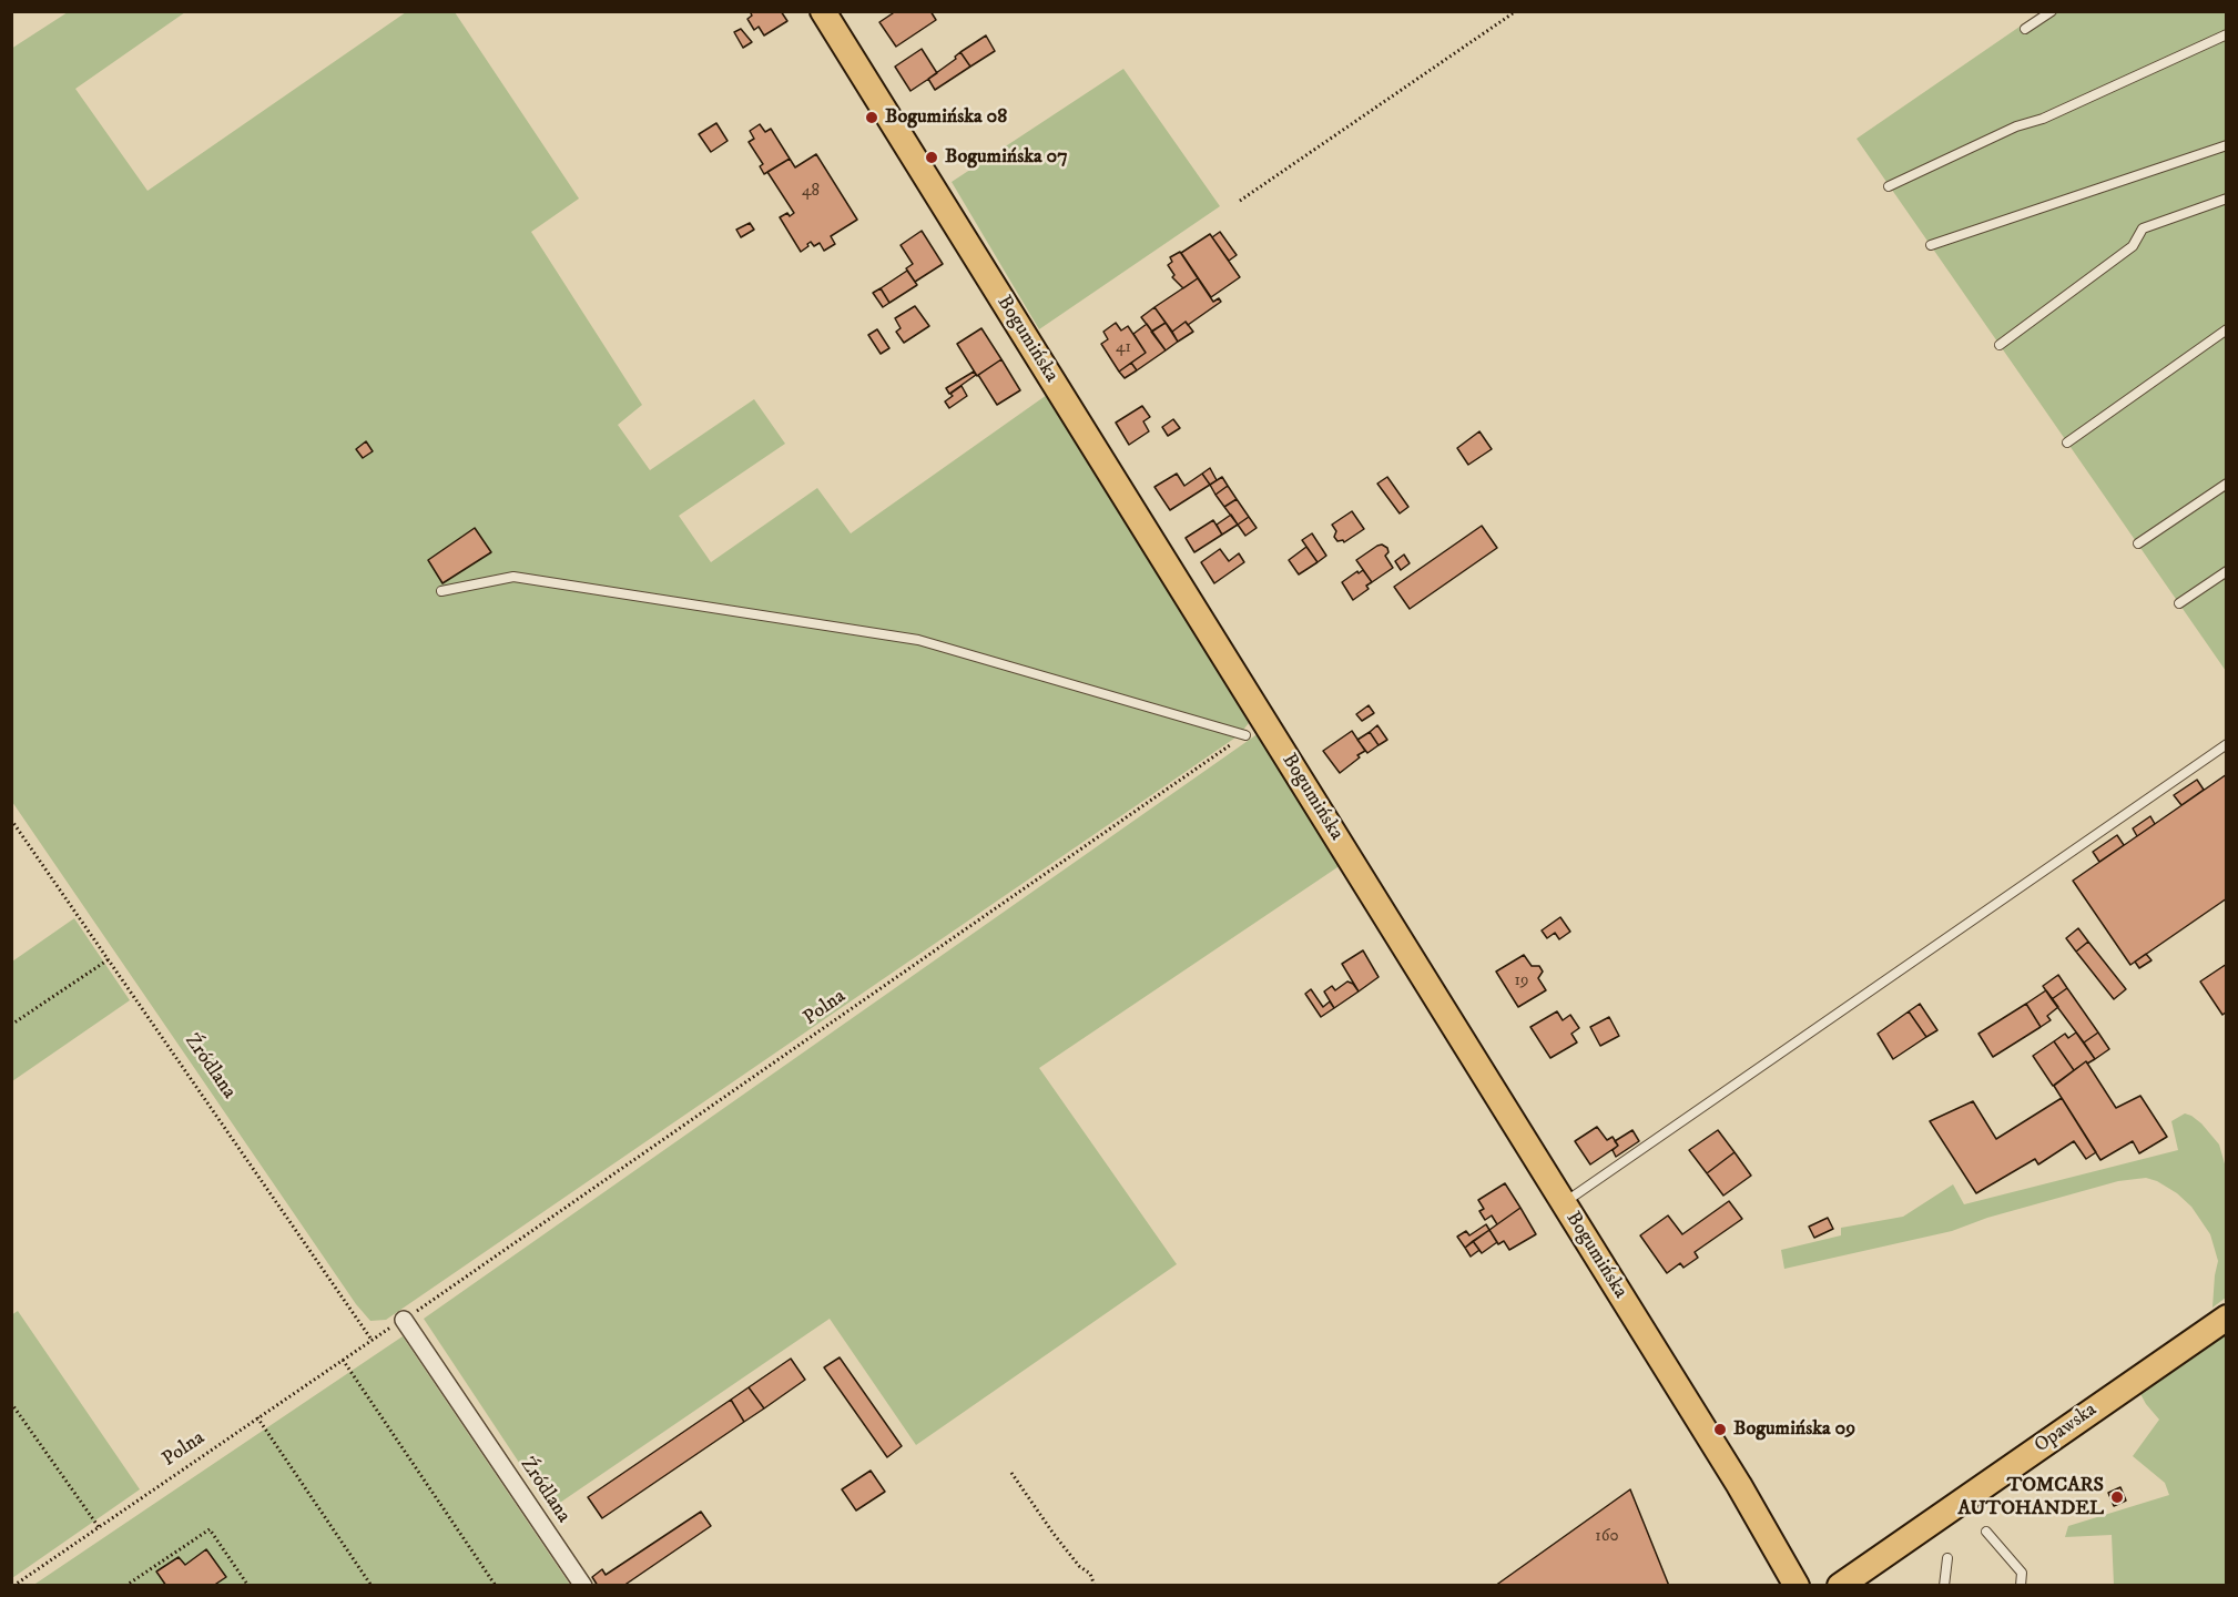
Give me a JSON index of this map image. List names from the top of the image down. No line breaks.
{"streets":{"main road":["Bogumińska","Opawska"],"street":["Źródlana"],"path":["Polna"]},"crossings":[["Polna","Źródlana"]],"places":["Bogumińska 08","Bogumińska 07","Bogumińska 09","TOMCARS AUTOHANDEL"],"house_numbers":["48","41","19","160"]}
